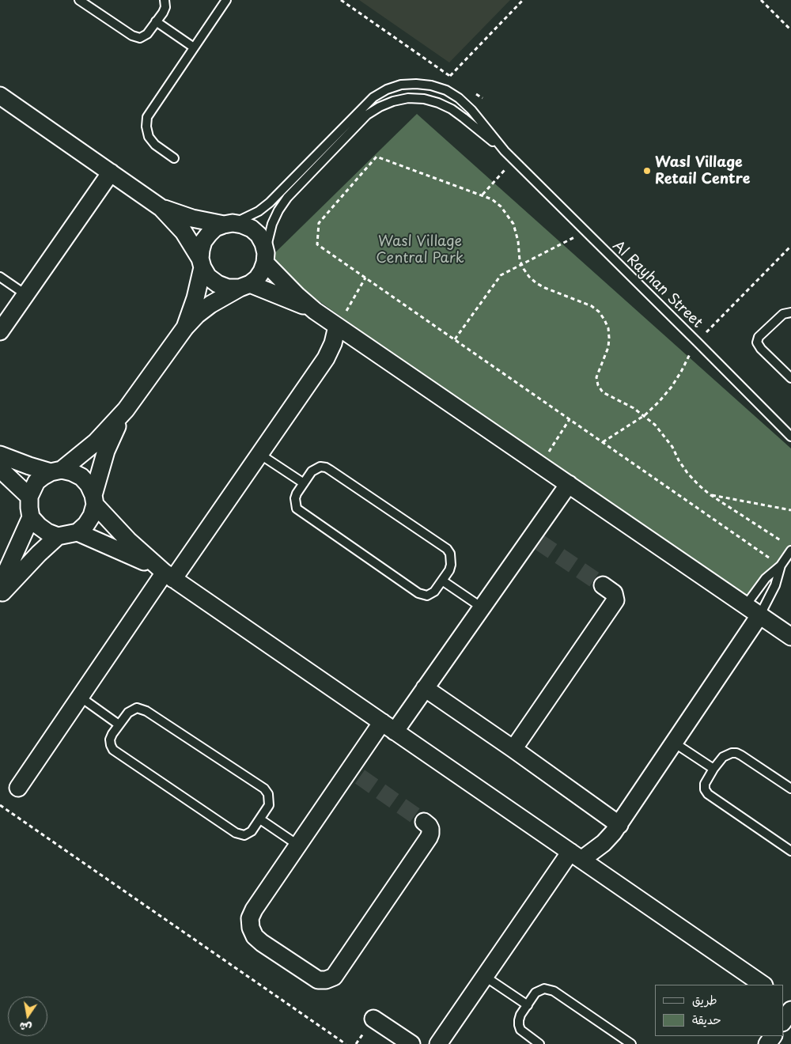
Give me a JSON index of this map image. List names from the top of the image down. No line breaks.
{"streets":{"lane":["Al Rayhan Street"]},"parks":["Wasl Village Central Park"],"places":["Wasl Village Retail Centre"],"legend":["طريق","حديقة"],"north":"bottom"}
